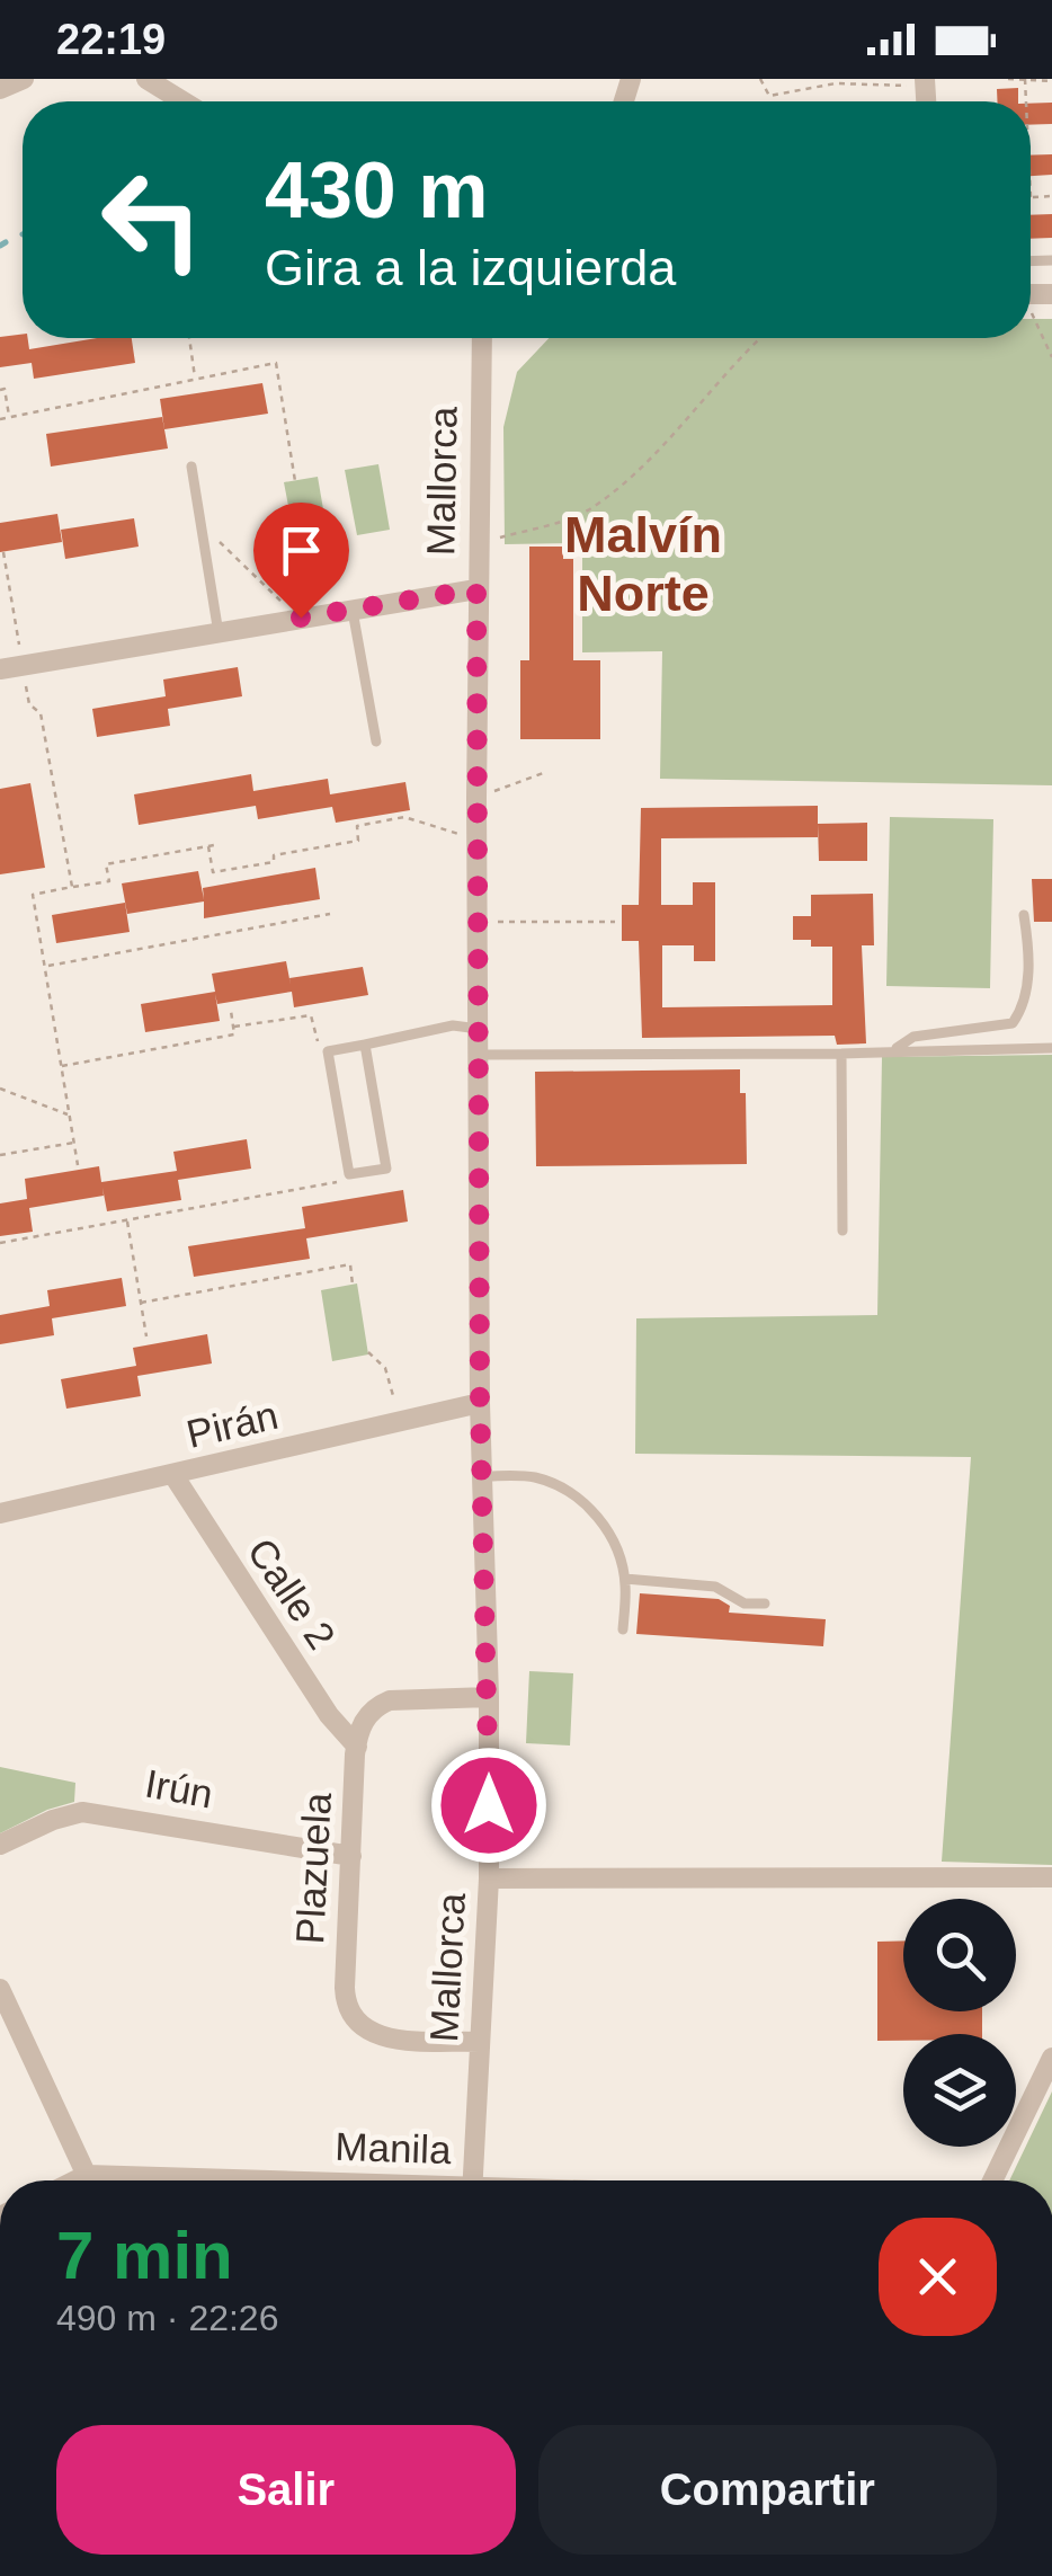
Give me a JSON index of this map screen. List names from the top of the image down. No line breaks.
{"streets":{"street":["Mallorca","Pirán","Calle 2","Irún","Plazuela"]},"crossings":[["Mallorca","Pirán"],["Mallorca","Plazuela"],["Pirán","Calle 2"],["Calle 2","Plazuela"],["Irún","Plazuela"]],"districts":["Malvín Norte"],"page":{"status":"22:19","turn":["430 m","Gira a la izquierda"],"heading":["7 min","490 m · 22:26"],"buttons":["Salir","Compartir"]}}
